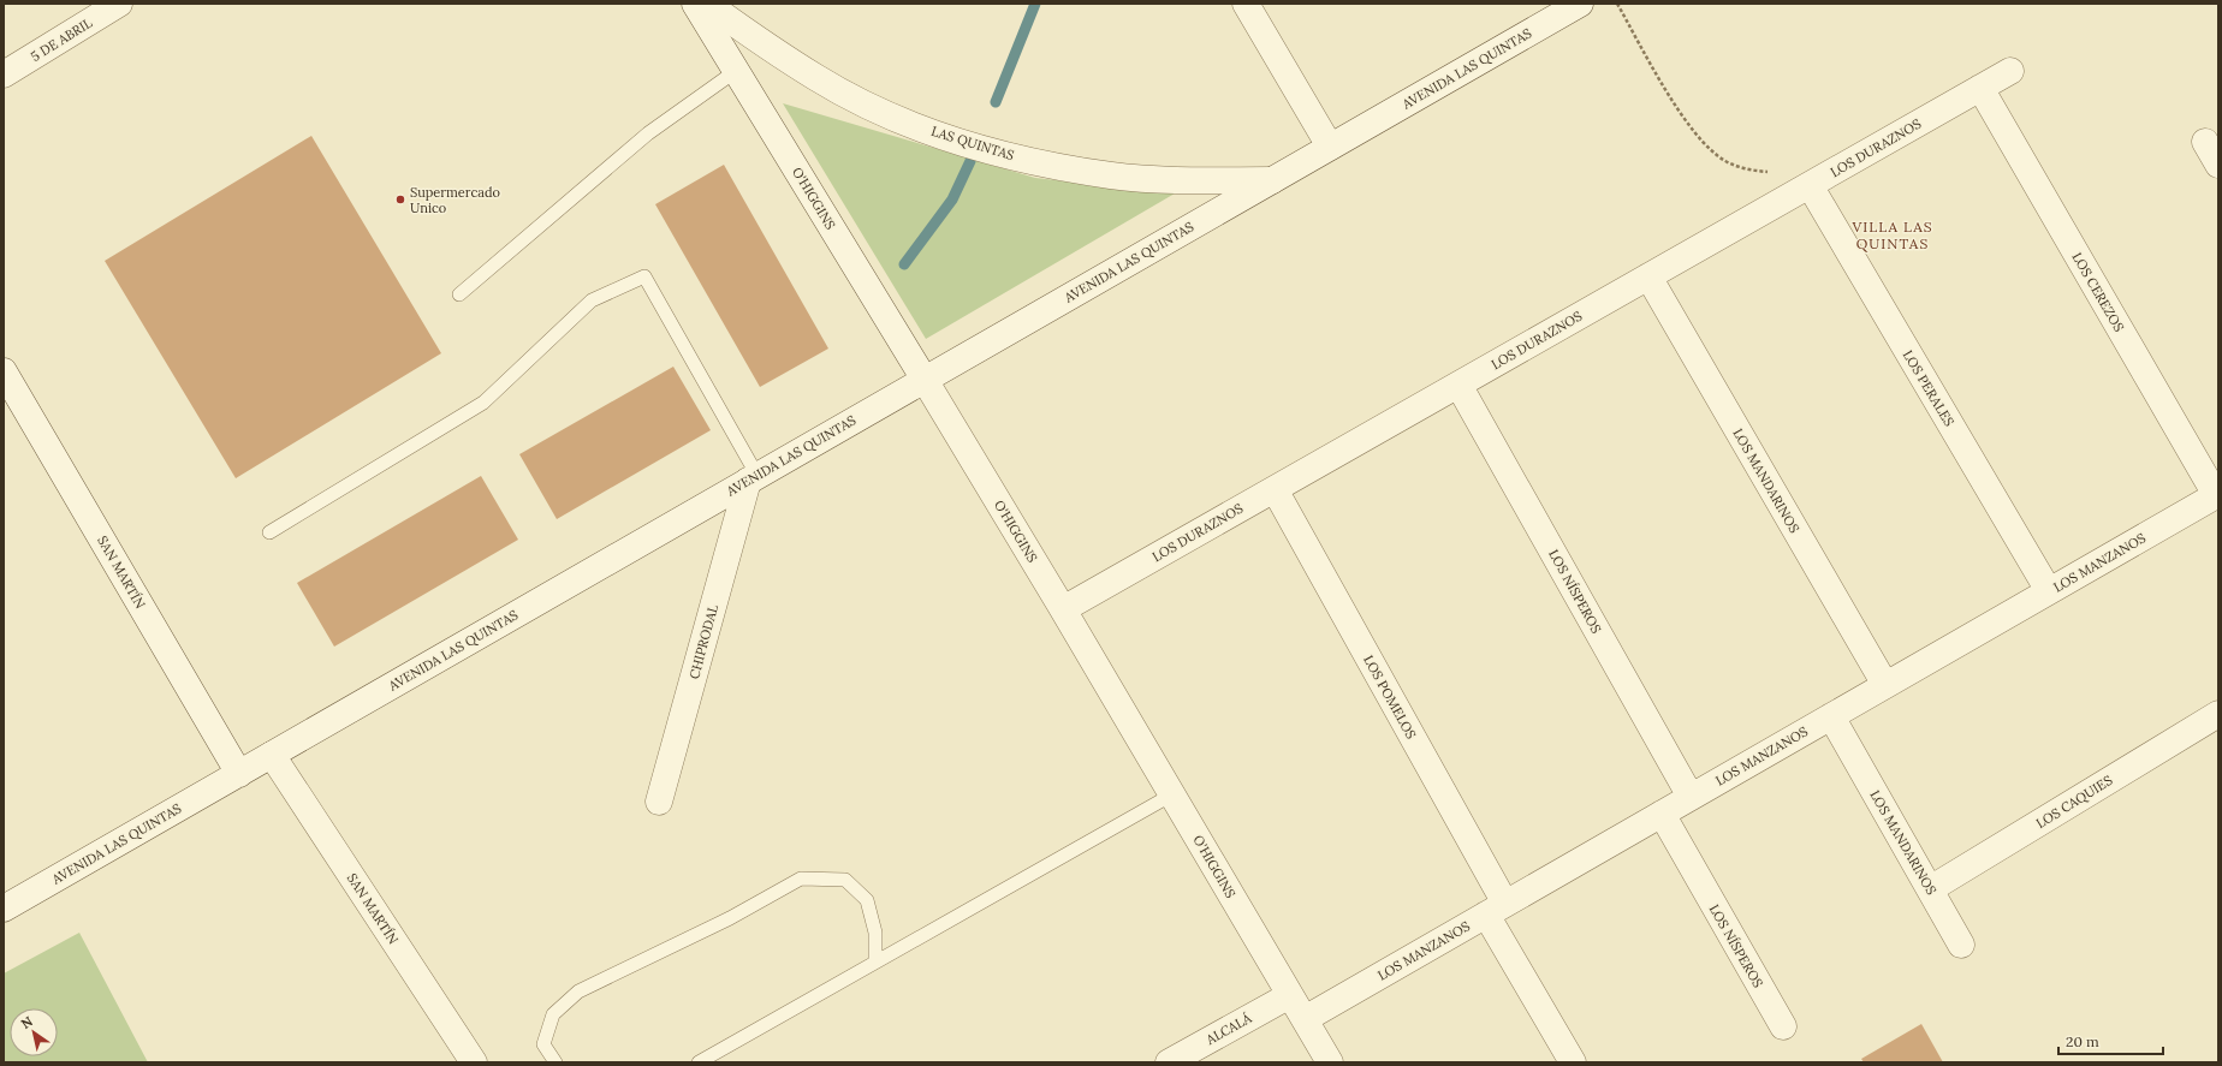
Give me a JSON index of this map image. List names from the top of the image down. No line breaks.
{"streets":{"street":["5 DE ABRIL","AVENIDA LAS QUINTAS","LAS QUINTAS","LOS DURAZNOS","O'HIGGINS","LOS CEREZOS","LOS PERALES","LOS MANDARINOS","LOS MANZANOS","SAN MARTÍN","LOS NÍSPEROS","CHIPRODAL","LOS POMELOS","LOS CAQUIES","ALCALÁ"]},"crossings":[["AVENIDA LAS QUINTAS","LAS QUINTAS"],["AVENIDA LAS QUINTAS","O'HIGGINS"],["AVENIDA LAS QUINTAS","SAN MARTÍN"],["AVENIDA LAS QUINTAS","CHIPRODAL"],["LOS DURAZNOS","O'HIGGINS"],["LOS DURAZNOS","LOS CEREZOS"],["LOS DURAZNOS","LOS PERALES"],["LOS DURAZNOS","LOS MANDARINOS"],["LOS DURAZNOS","LOS NÍSPEROS"],["LOS DURAZNOS","LOS POMELOS"],["O'HIGGINS","LOS MANZANOS"],["O'HIGGINS","ALCALÁ"],["LOS CEREZOS","LOS MANZANOS"],["LOS PERALES","LOS MANZANOS"],["LOS MANDARINOS","LOS MANZANOS"],["LOS MANDARINOS","LOS CAQUIES"],["LOS MANZANOS","LOS NÍSPEROS"],["LOS MANZANOS","LOS POMELOS"]],"districts":["VILLA LAS QUINTAS"],"places":["Supermercado Unico"],"scale_bar":"20 m","north":"top left"}
